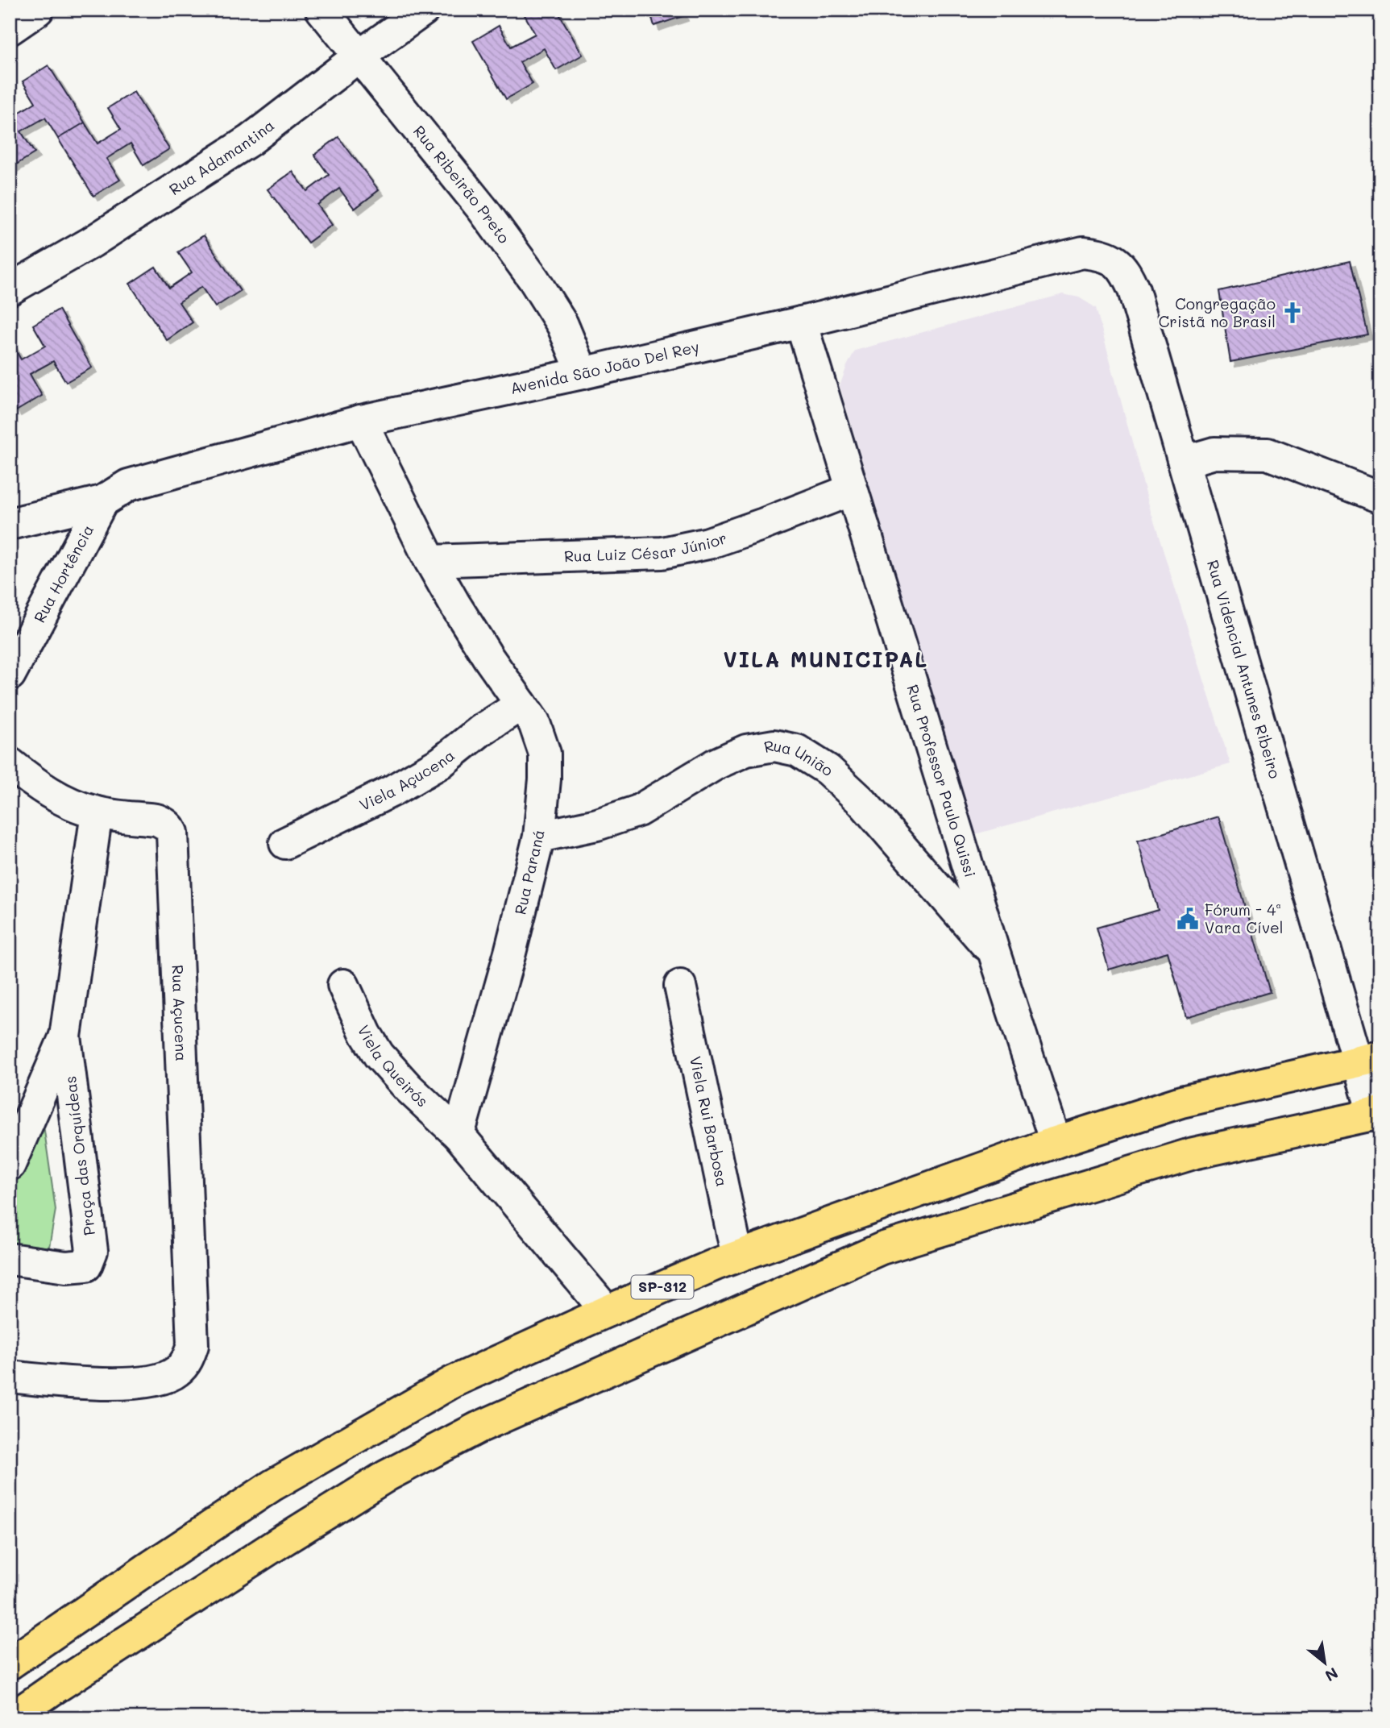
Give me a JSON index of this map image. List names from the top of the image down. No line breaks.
{"streets":{"main road":["SP-312"],"street":["Rua Adamantina","Rua Ribeirão Preto","Avenida São João Del Rey","Rua Luiz César Júnior","Rua Hortência","Rua Videncial Antunes Ribeiro","Rua União","Viela Açucena","Rua Professor Paulo Quissi","Rua Paraná","Rua Açucena","Viela Queirós","Viela Rui Barbosa","Praça das Orquídeas"]},"crossings":[["Rua Adamantina","Rua Ribeirão Preto"],["Rua Ribeirão Preto","Avenida São João Del Rey"],["Avenida São João Del Rey","Rua Hortência"],["Avenida São João Del Rey","Rua Videncial Antunes Ribeiro"],["Avenida São João Del Rey","Rua Professor Paulo Quissi"],["Avenida São João Del Rey","Rua Paraná"],["Rua Luiz César Júnior","Rua Professor Paulo Quissi"],["Rua Luiz César Júnior","Rua Paraná"],["Rua Videncial Antunes Ribeiro","SP-312"],["Rua União","Rua Professor Paulo Quissi"],["Rua União","Rua Paraná"],["Viela Açucena","Rua Paraná"],["Rua Professor Paulo Quissi","SP-312"],["Rua Paraná","Viela Queirós"],["Rua Açucena","Praça das Orquídeas"],["Viela Rui Barbosa","SP-312"]],"districts":["VILA MUNICIPAL"],"places":{"church":["Congregação Cristã no Brasil"],"public building":["Fórum - 4ª Vara Cível"]},"north":"bottom right"}
